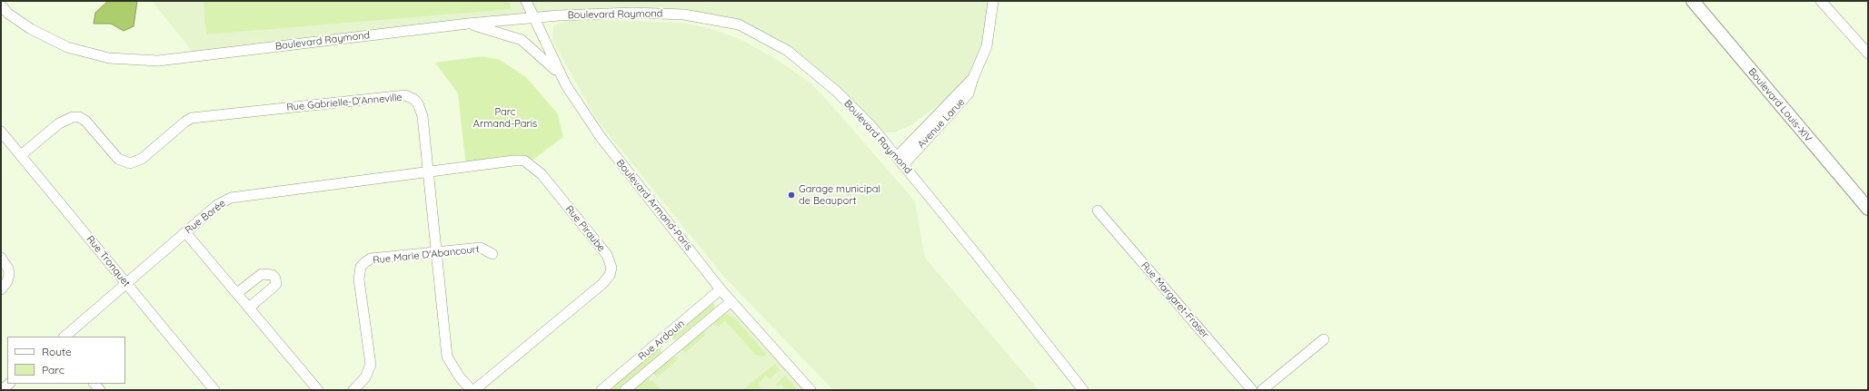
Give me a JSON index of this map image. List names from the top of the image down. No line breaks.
{"streets":{"main road":["Boulevard Louis-XIV"],"street":["Boulevard Raymond","Rue Gabrielle-D'Anneville","Avenue Larue","Boulevard Armand-Paris","Rue Borée","Rue Piraube","Rue Marie D'Abancourt","Rue Tronquet","Rue Margaret-Fraser","Rue Ardouin"]},"crossings":[["Boulevard Raymond","Avenue Larue"],["Boulevard Raymond","Boulevard Armand-Paris"],["Rue Gabrielle-D'Anneville","Rue Borée"],["Rue Gabrielle-D'Anneville","Rue Piraube"],["Rue Gabrielle-D'Anneville","Rue Marie D'Abancourt"],["Rue Gabrielle-D'Anneville","Rue Tronquet"],["Boulevard Armand-Paris","Rue Ardouin"],["Rue Borée","Rue Piraube"],["Rue Borée","Rue Tronquet"]],"parks":["Parc Armand-Paris"],"places":["Garage municipal de Beauport"],"legend":["Route","Parc"]}
